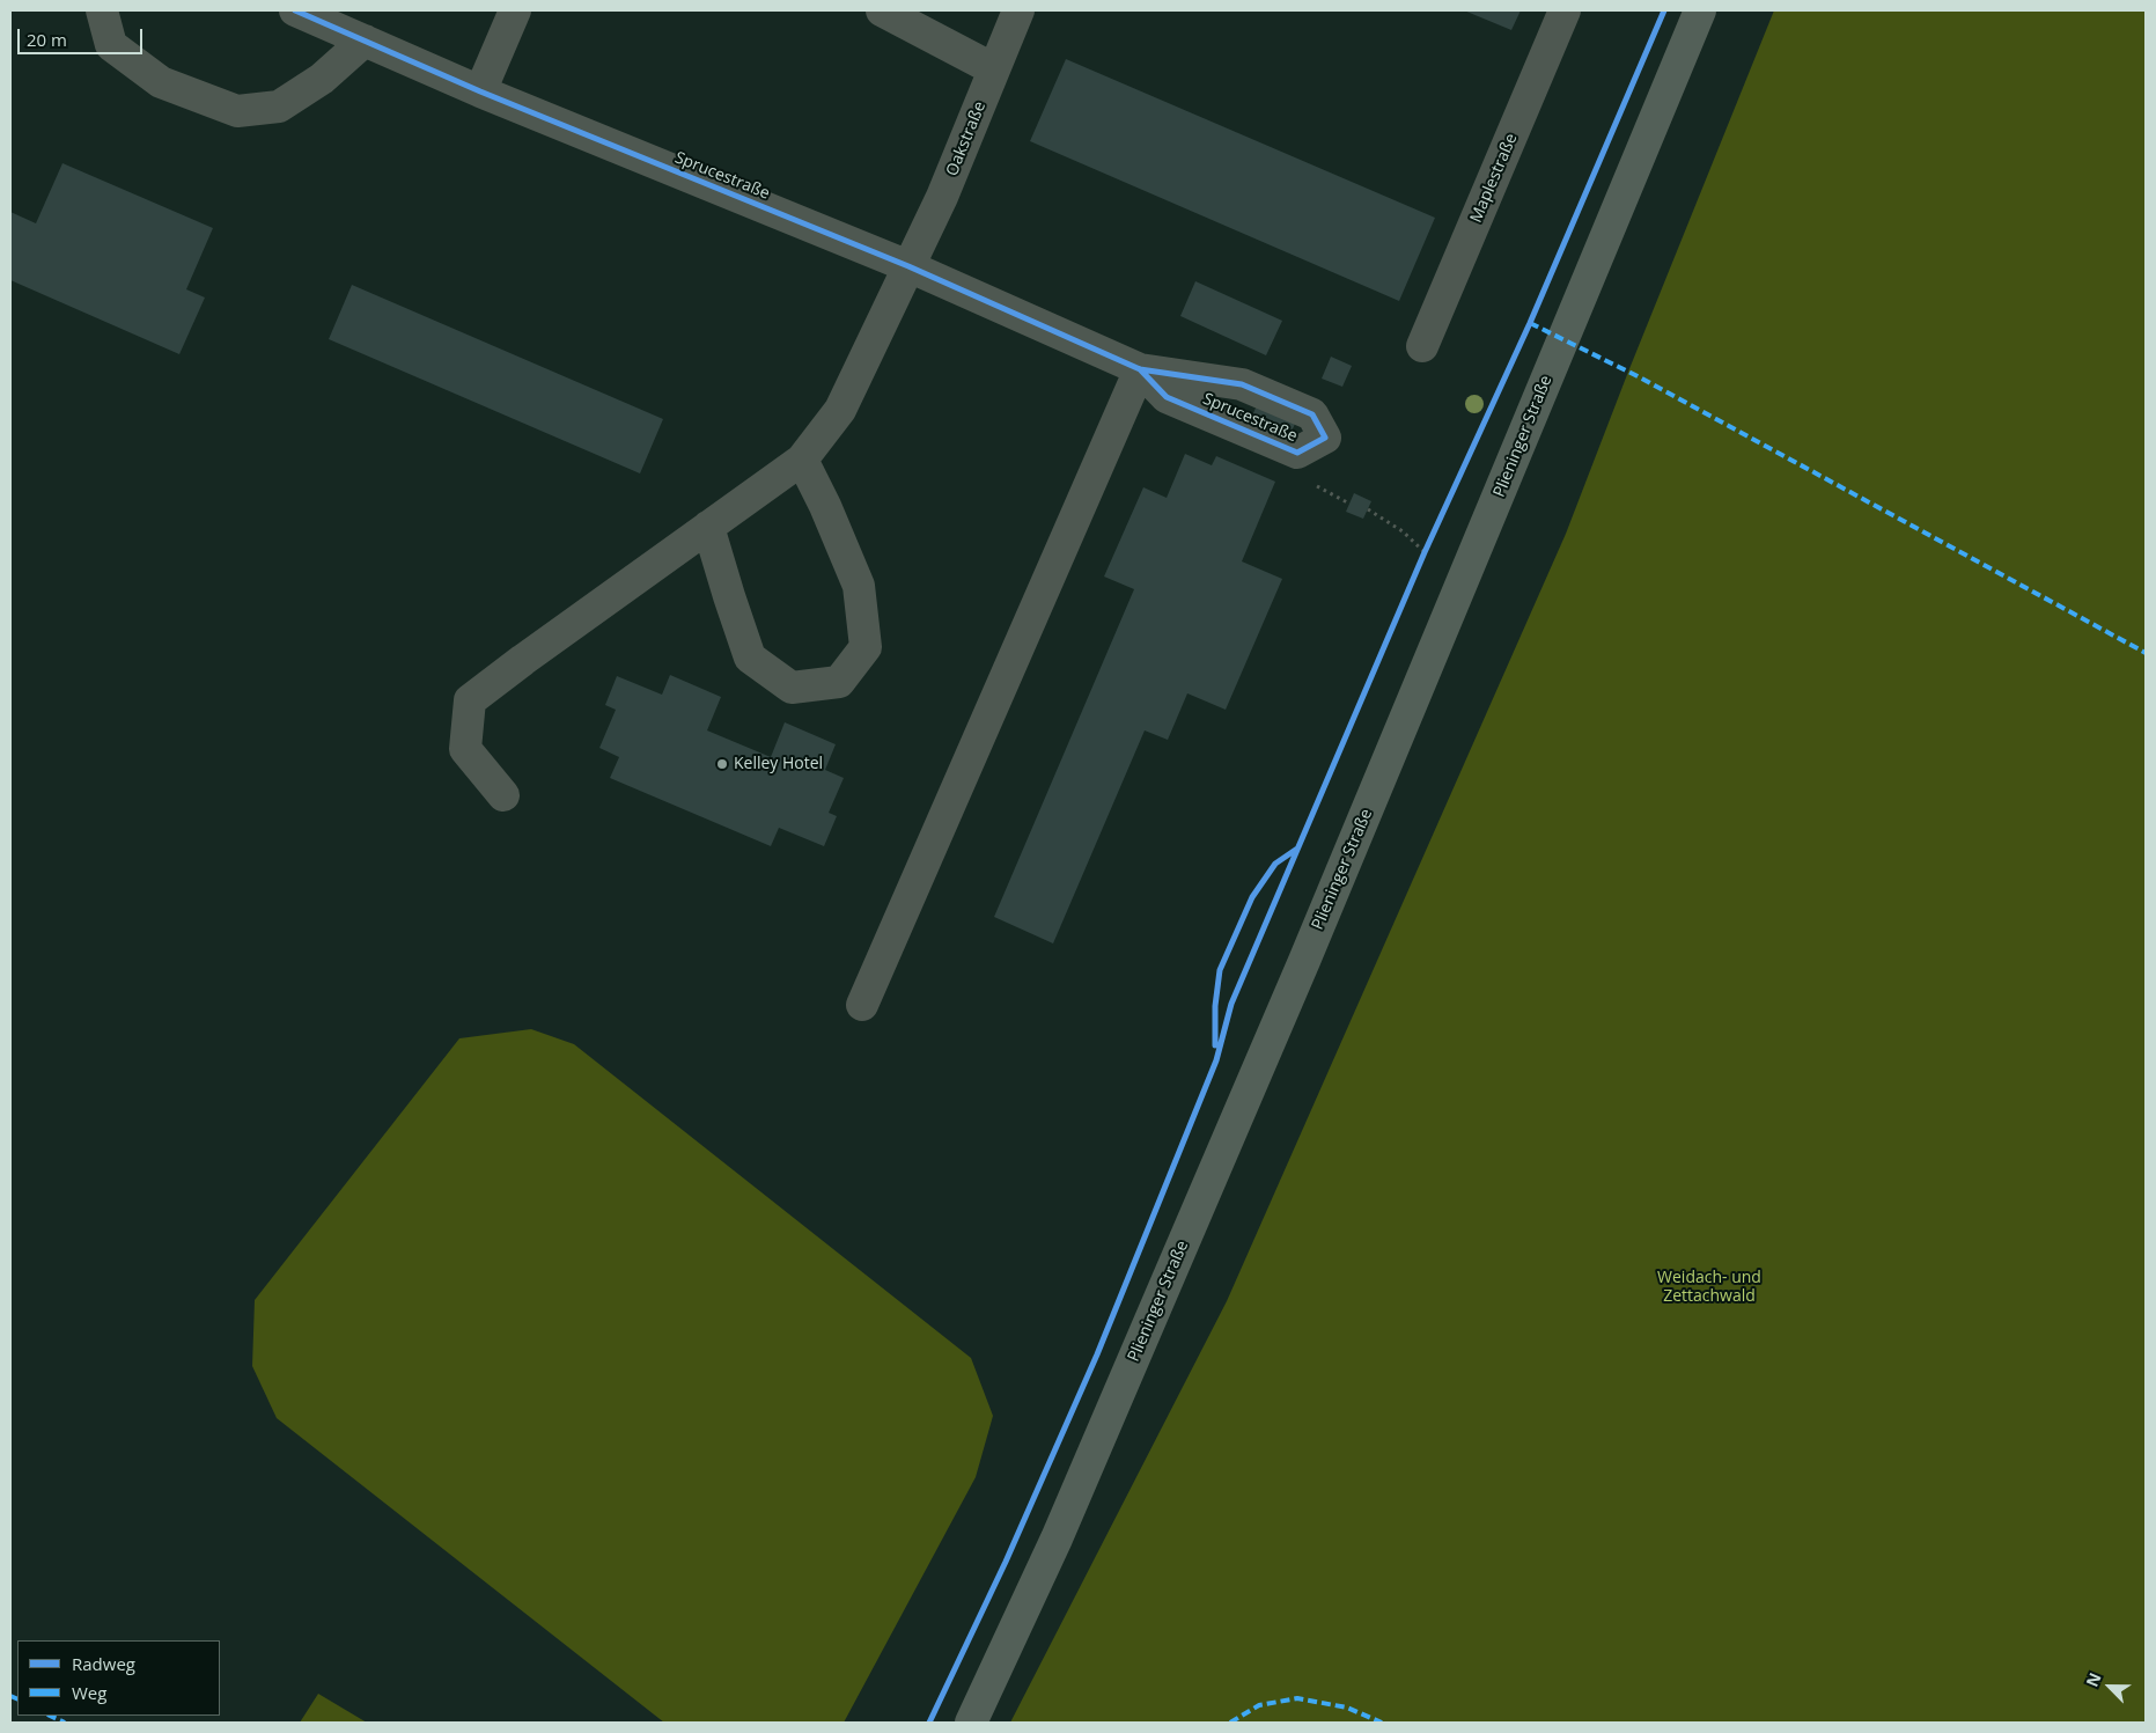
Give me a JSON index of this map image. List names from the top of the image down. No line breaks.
{"streets":{"main road":["Plieninger Straße"],"street":["Oakstraße","Sprucestraße","Maplestraße"]},"crossings":[["Oakstraße","Sprucestraße"]],"parks":["Weidach- und Zettachwald"],"places":["Kelley Hotel"],"legend":["Radweg","Weg"],"scale_bar":"20 m","north":"top left"}
